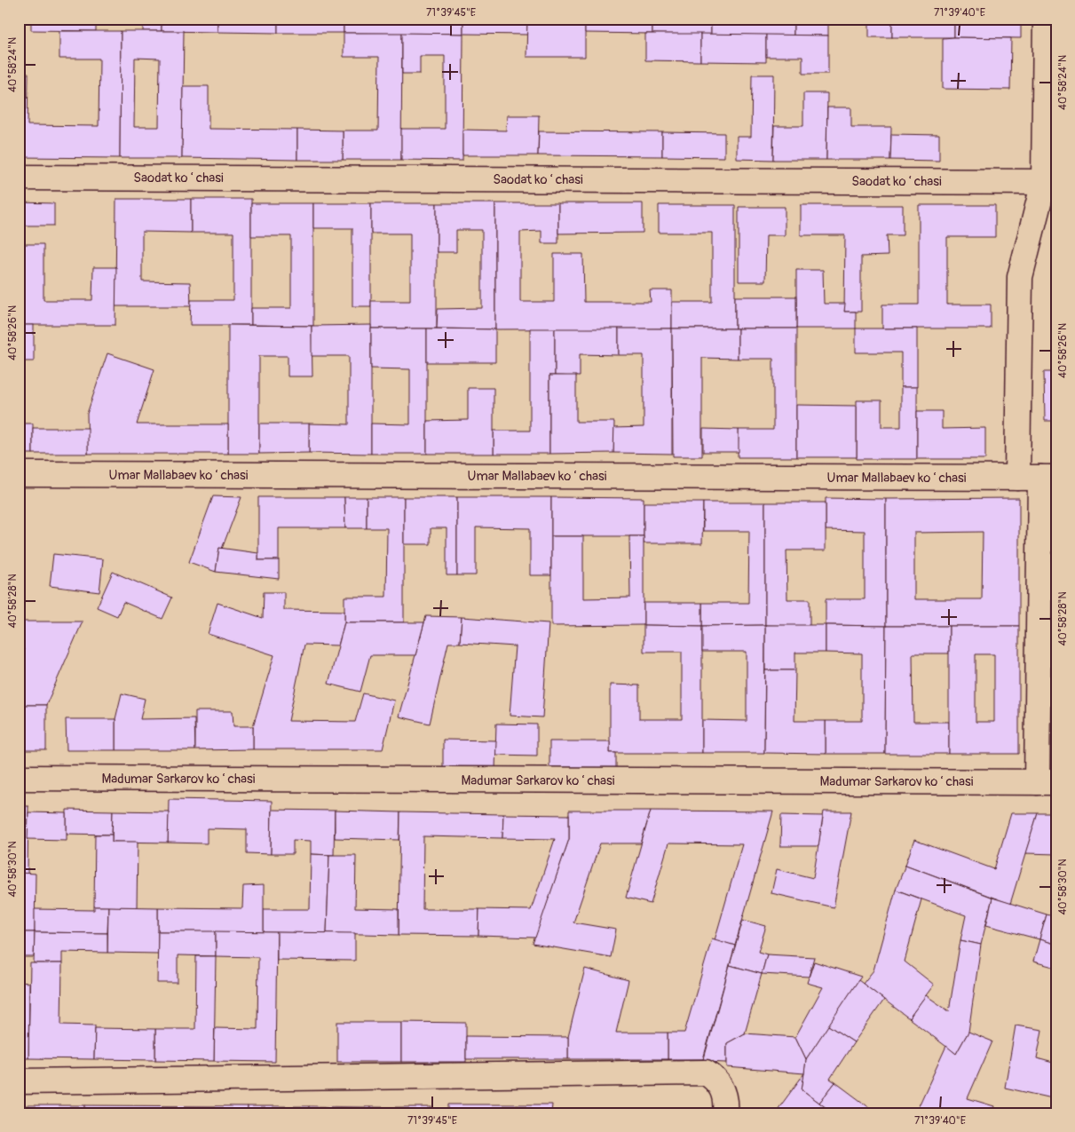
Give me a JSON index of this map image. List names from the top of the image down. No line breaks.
{"streets":{"street":["Saodat koʻchasi","Umar Mallabaev koʻchasi","Madumar Sarkarov koʻchasi"]},"coordinates":["71°39'45\"E","71°39'40\"E","40°58'24\"N","40°58'26\"N","40°58'28\"N","40°58'30\"N"]}
